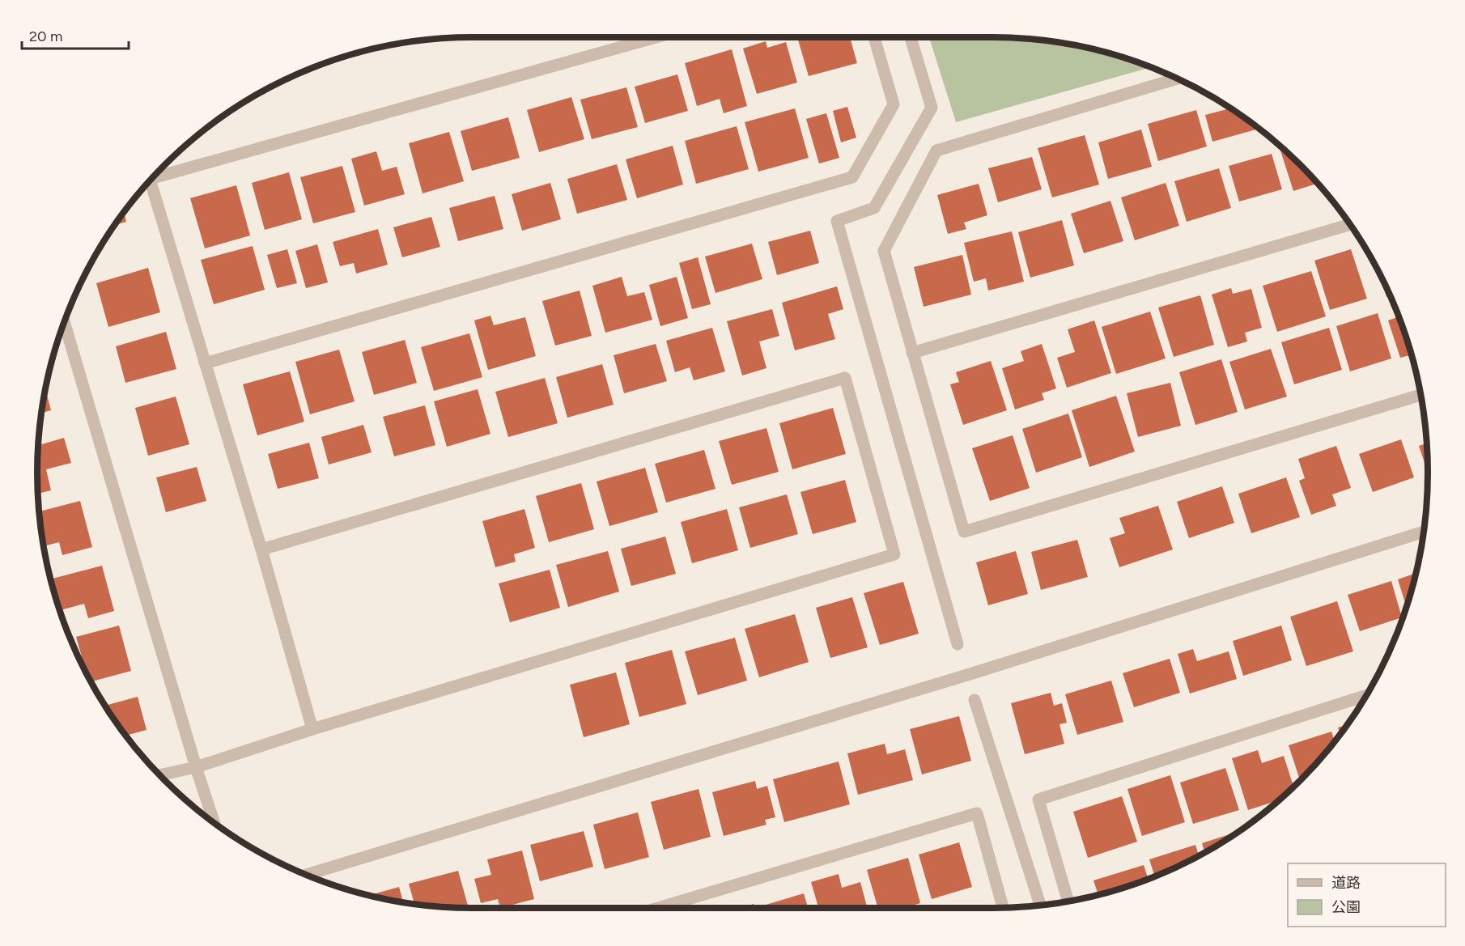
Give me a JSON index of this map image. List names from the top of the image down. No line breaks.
{"legend":["道路","公園"],"scale_bar":"20 m"}
